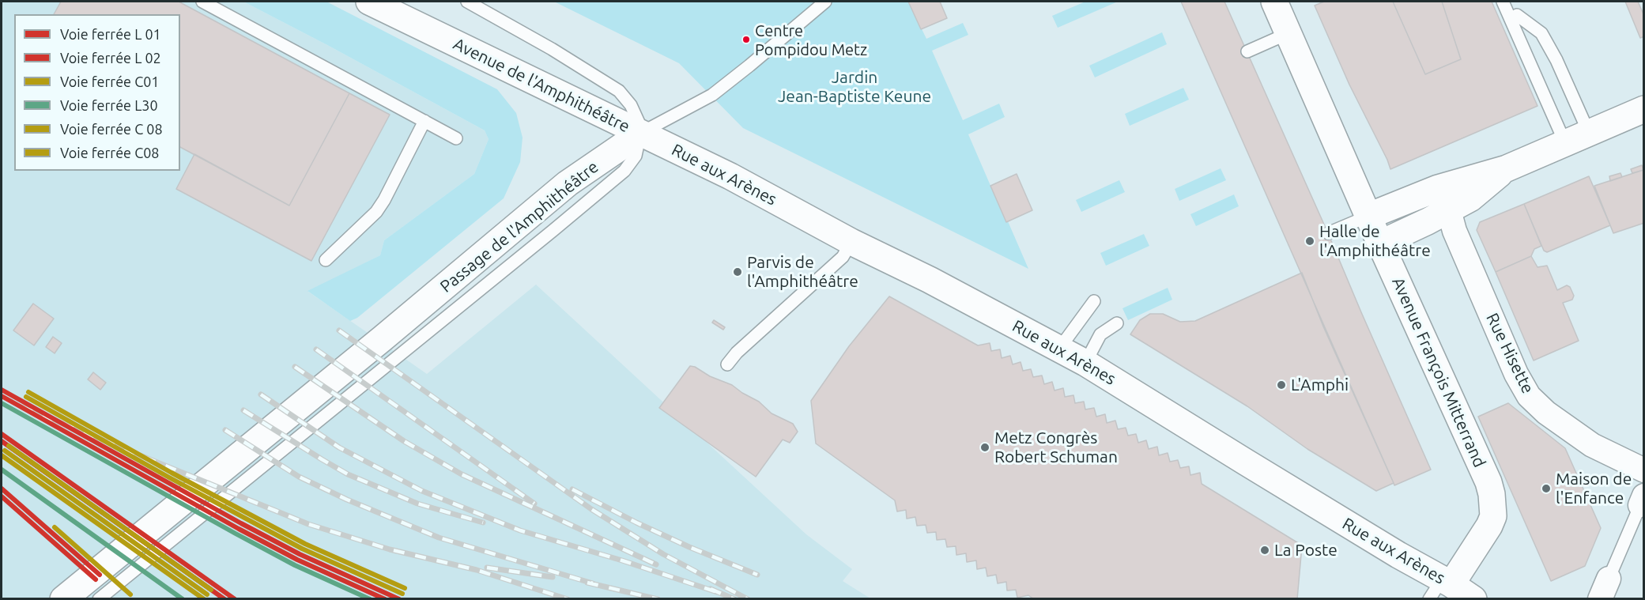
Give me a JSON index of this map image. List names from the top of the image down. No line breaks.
{"streets":{"main road":["Avenue de l'Amphithéâtre","Rue aux Arènes","Passage de l'Amphithéâtre","Avenue François Mitterrand"],"street":["Rue Hisette"]},"crossings":[["Avenue de l'Amphithéâtre","Rue aux Arènes"],["Avenue de l'Amphithéâtre","Passage de l'Amphithéâtre"],["Rue aux Arènes","Passage de l'Amphithéâtre"],["Rue aux Arènes","Avenue François Mitterrand"]],"parks":["Jardin Jean-Baptiste Keune"],"places":["Centre Pompidou Metz","Halle de l'Amphithéâtre","Parvis de l'Amphithéâtre","L'Amphi","Metz Congrès Robert Schuman","Maison de l'Enfance","La Poste"],"lines":["rail line C01","rail line L30","rail line C08"],"legend":["Voie ferrée L 01","Voie ferrée L 02","Voie ferrée C01","Voie ferrée L30","Voie ferrée C 08","Voie ferrée C08"]}
